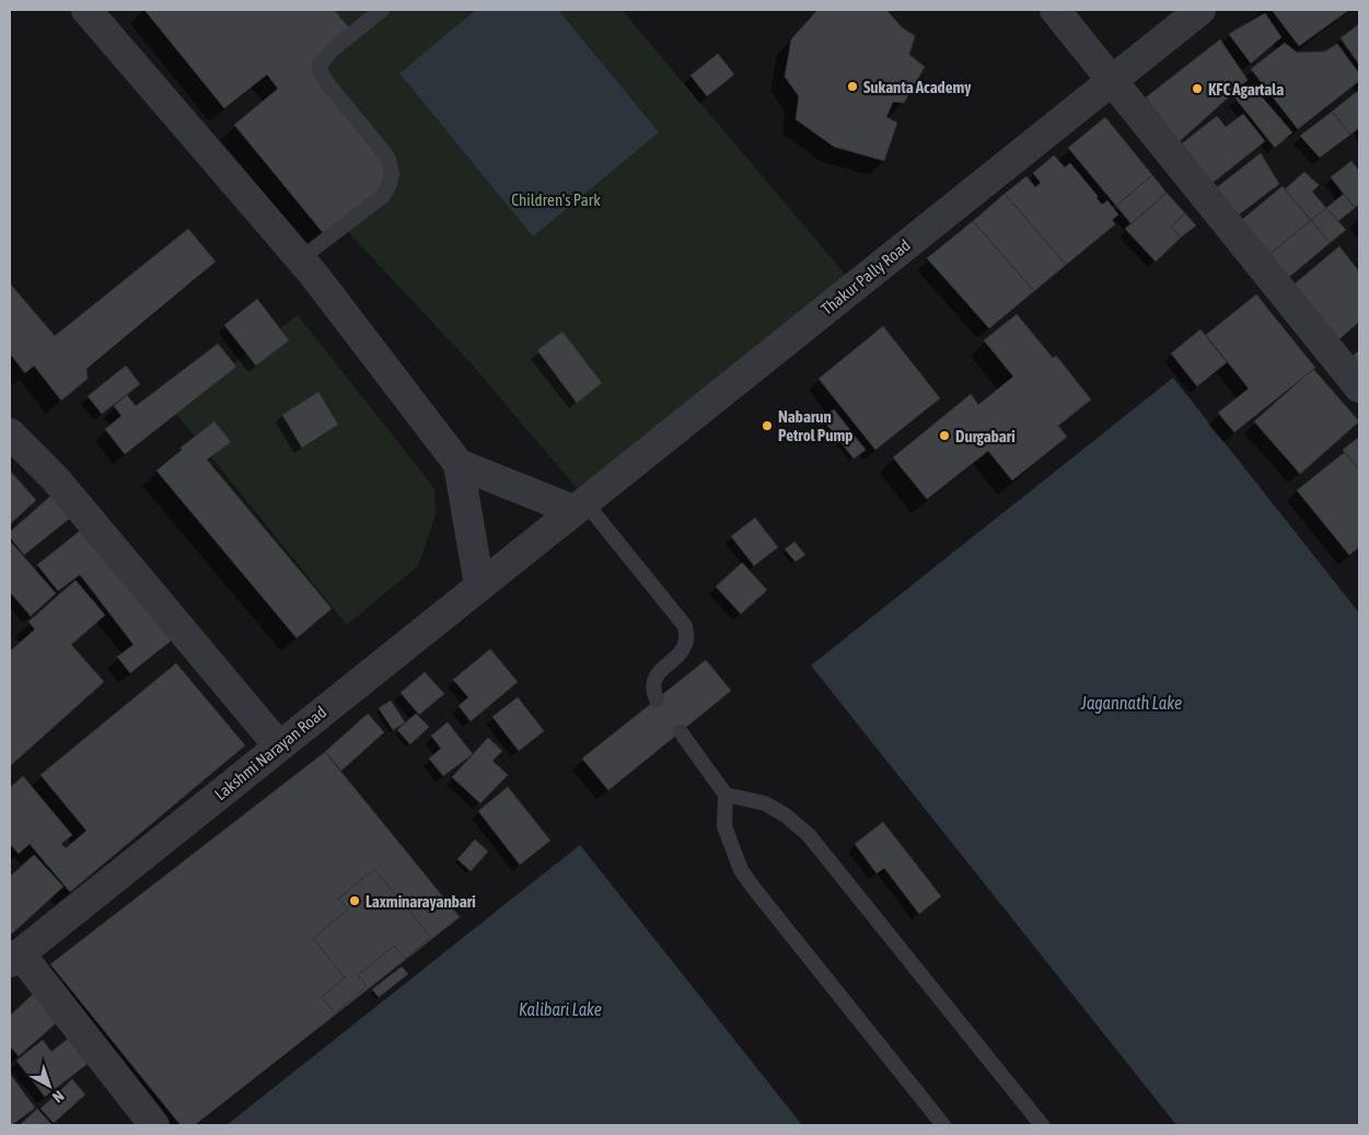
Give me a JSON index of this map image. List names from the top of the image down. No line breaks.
{"streets":{"street":["Thakur Pally Road","Lakshmi Narayan Road"]},"crossings":[["Thakur Pally Road","Lakshmi Narayan Road"]],"water":["Jagannath Lake","Kalibari Lake"],"parks":["Children's Park"],"places":["Sukanta Academy","KFC Agartala","Nabarun Petrol Pump","Durgabari","Laxminarayanbari"],"north":"bottom right"}
